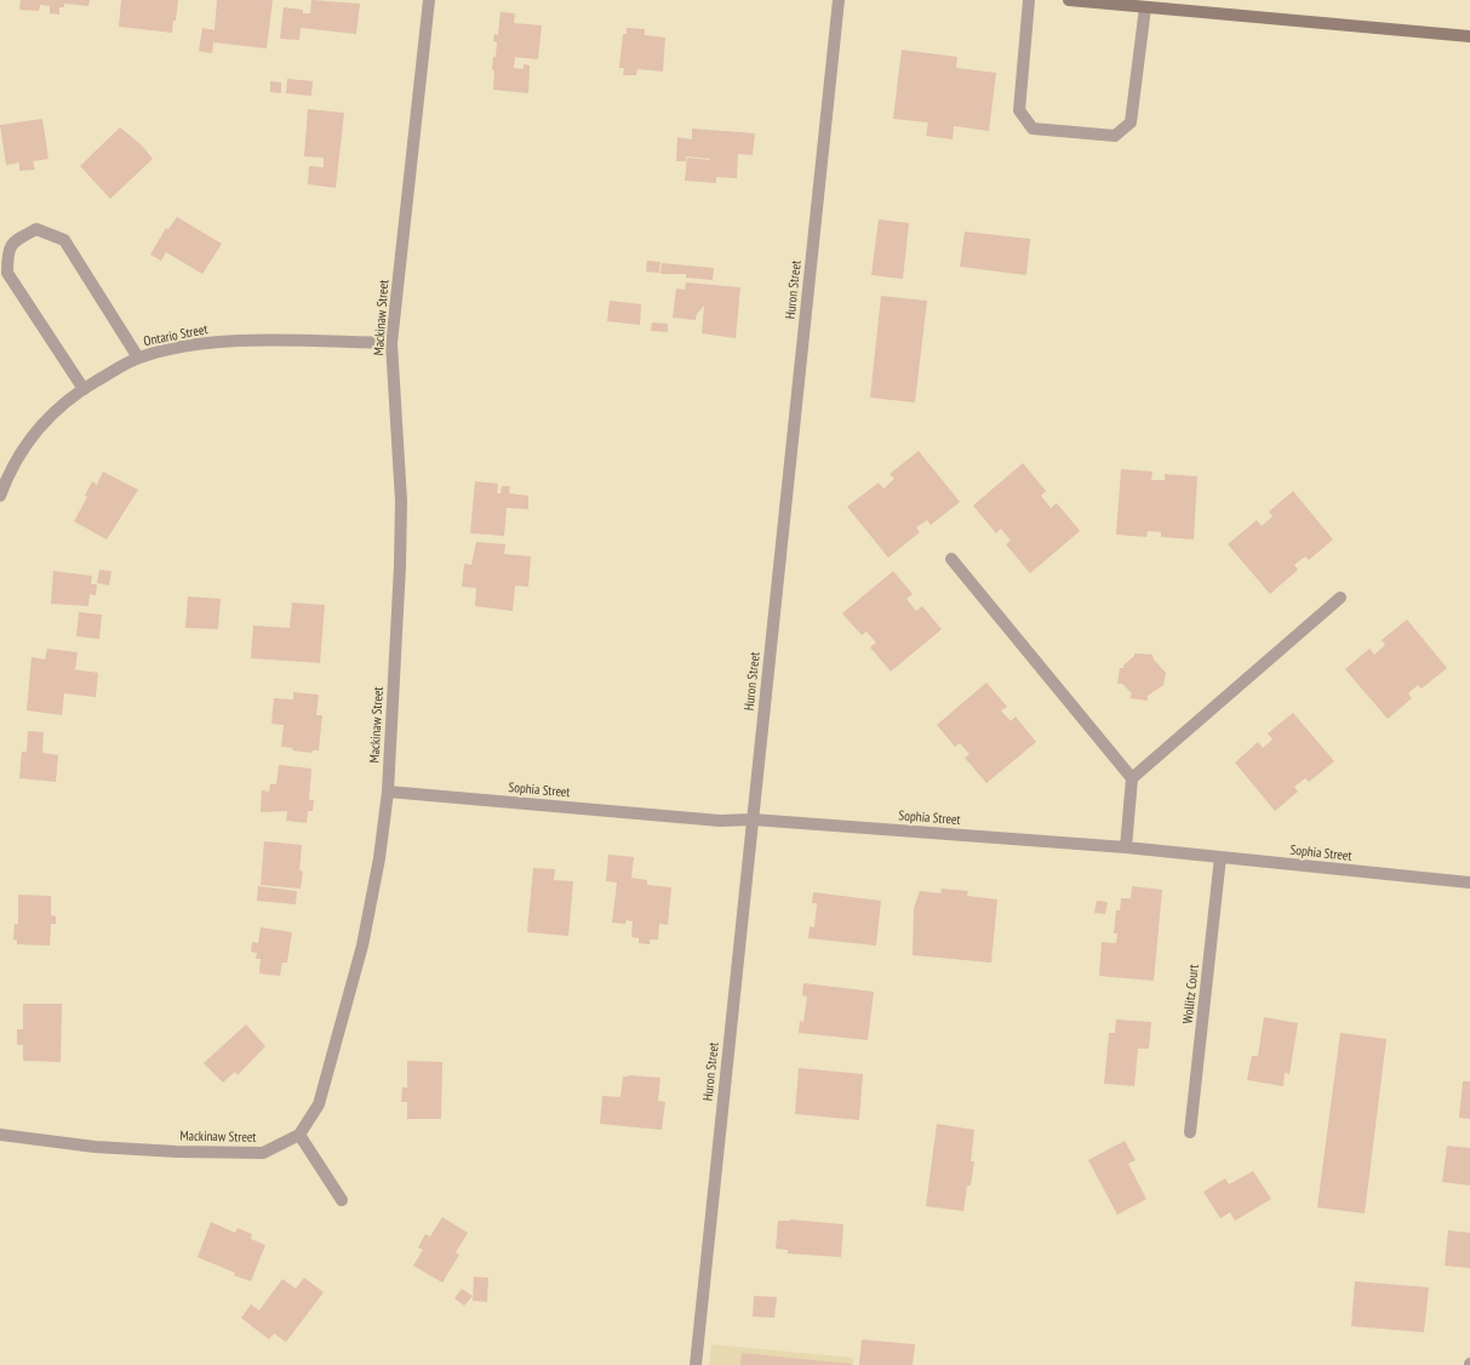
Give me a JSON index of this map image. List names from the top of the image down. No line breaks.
{"streets":{"street":["Huron Street","Mackinaw Street","Ontario Street","Sophia Street","Wollitz Court"]},"crossings":[["Huron Street","Sophia Street"],["Mackinaw Street","Ontario Street"],["Mackinaw Street","Sophia Street"],["Sophia Street","Wollitz Court"]]}
